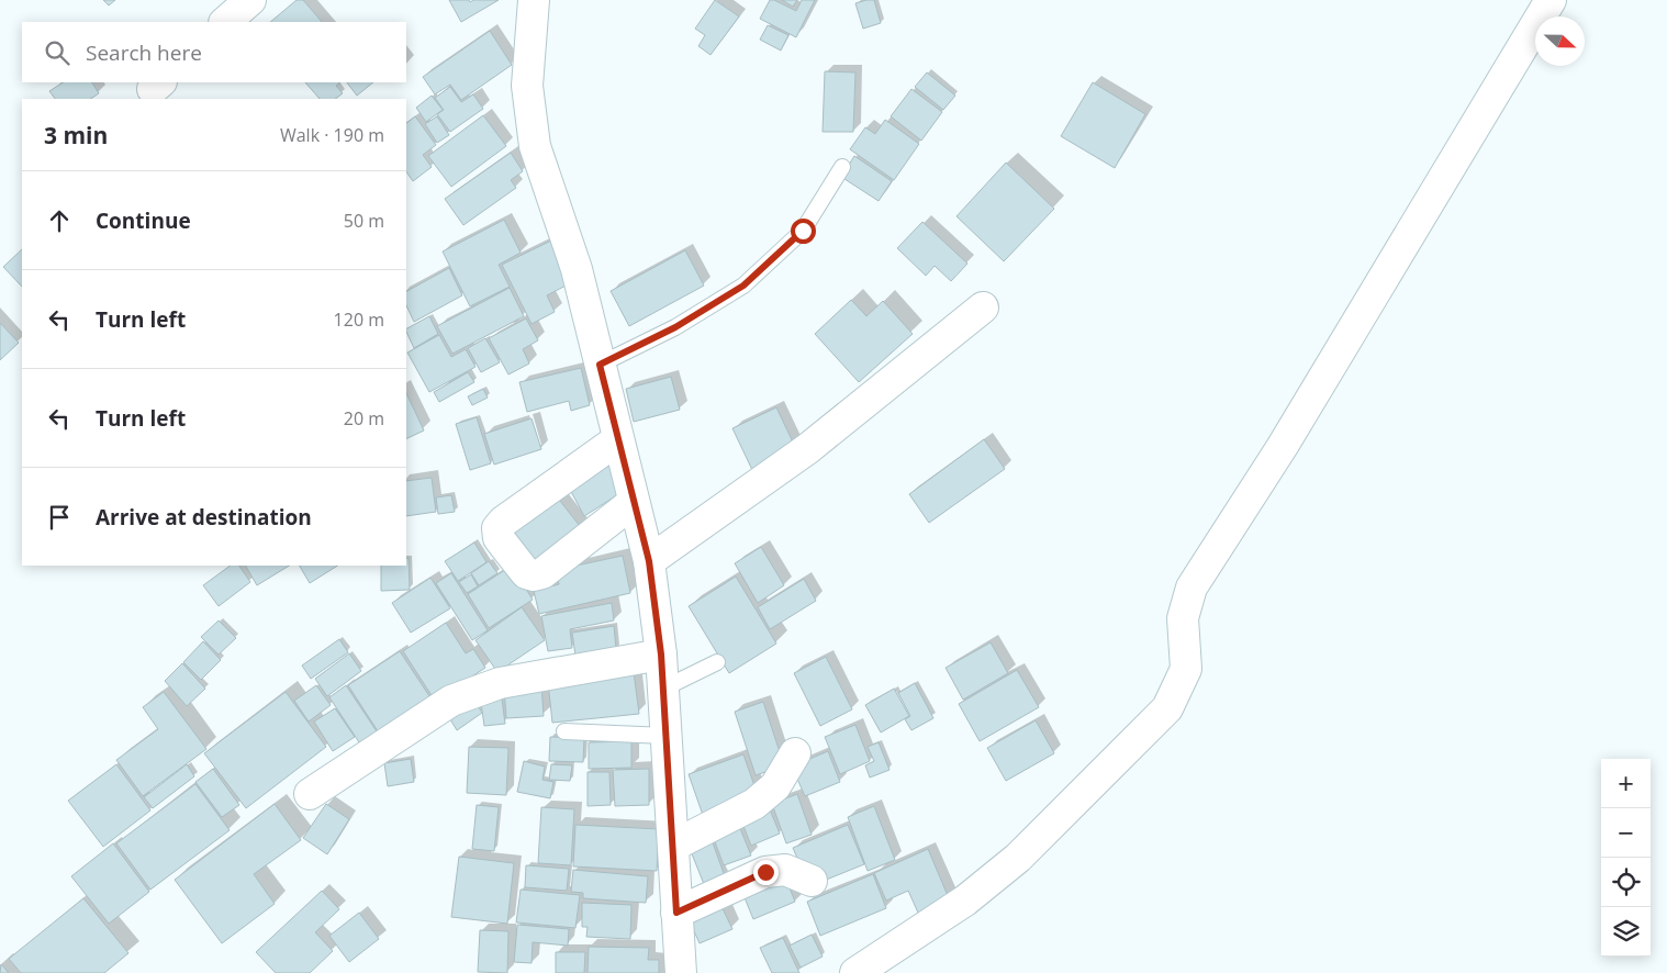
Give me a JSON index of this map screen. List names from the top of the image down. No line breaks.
{"north":"right","page":{"search":"Search here","heading":["3 min","Walk · 190 m"],"list":[["Continue","50 m"],["Turn left","120 m"],["Turn left","20 m"],"Arrive at destination"],"map_buttons":["+","−"]}}
